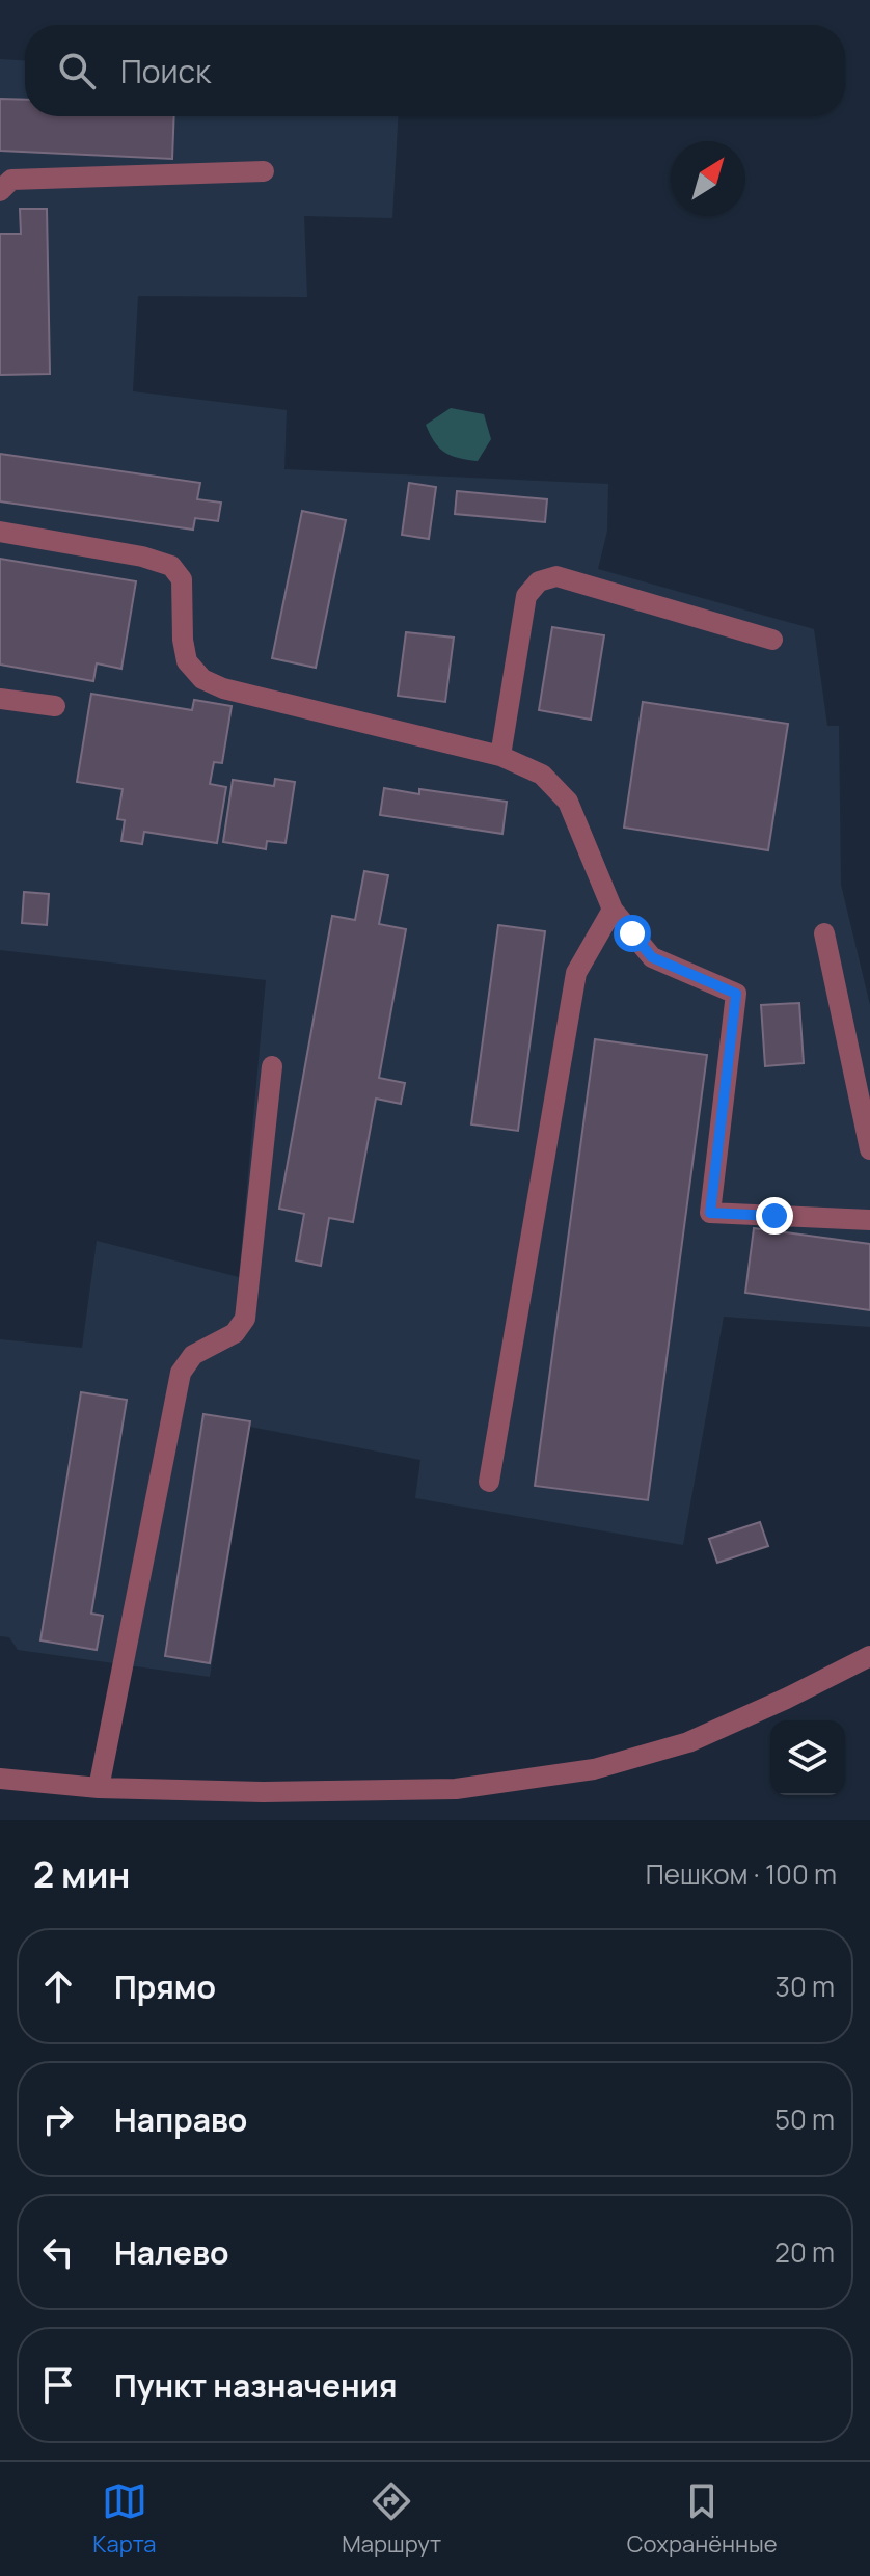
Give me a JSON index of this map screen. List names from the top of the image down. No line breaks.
{"north":"top right","page":{"search":"Поиск","heading":["2 мин","Пешком · 100 m"],"list":[["Прямо","30 m"],["Направо","50 m"],["Налево","20 m"],"Пункт назначения"],"nav":["Карта","Маршрут","Сохранённые"]}}
